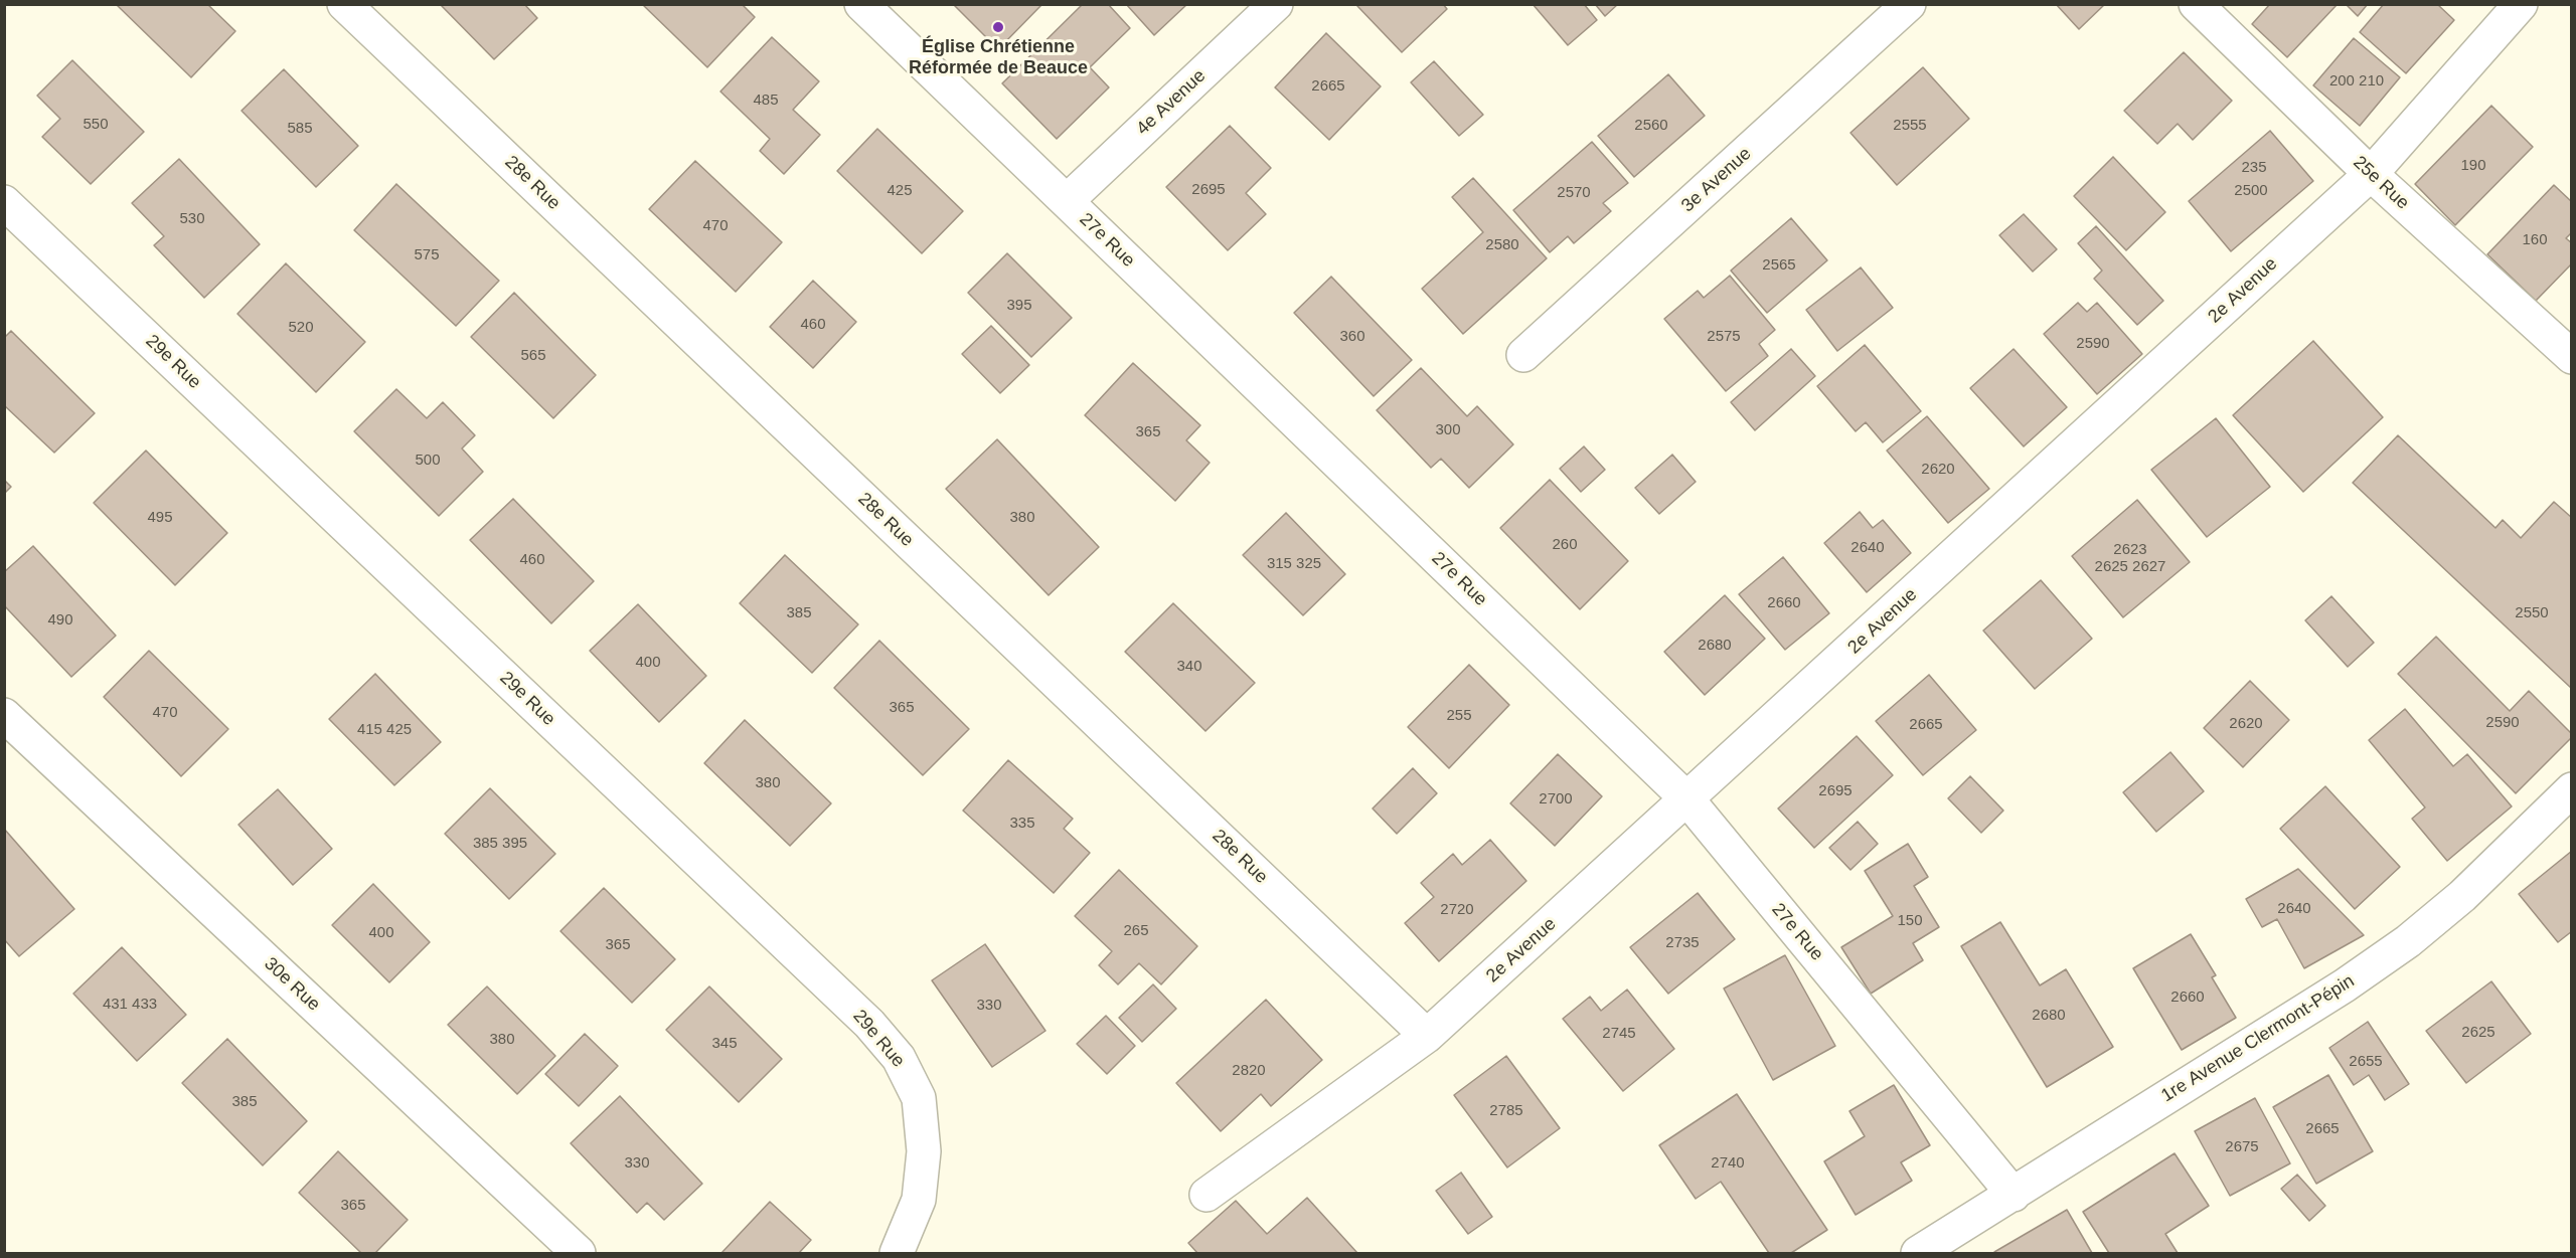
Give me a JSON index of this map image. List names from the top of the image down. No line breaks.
{"streets":{"street":["4e Avenue","3e Avenue","28e Rue","25e Rue","27e Rue","2e Avenue","29e Rue","30e Rue","1re Avenue Clermont-Pépin"]},"crossings":[["4e Avenue","27e Rue"],["28e Rue","2e Avenue"],["25e Rue","2e Avenue"],["27e Rue","2e Avenue"],["27e Rue","1re Avenue Clermont-Pépin"]],"places":["Église Chrétienne Réformée de Beauce"],"house_numbers":["200 210","2665","485","550","2560","2555","585","190","235","2695","425","2500","2570","530","470","160","2580","575","2565","395","460","520","360","2575","2590","565","300","365","500","2620","495","380","260","2640","2623 2625 2627","460","315 325","2660","385","2550","490","2680","400","340","365","470","255","2590","2620","2665","415 425","380","2695","2700","335","385 395","2640","2720","150","265","400","2735","365","2660","431 433","330","2680","2625","2745","380","345","2655","2820","385","2785","2665","2675","330","2740","365"]}
